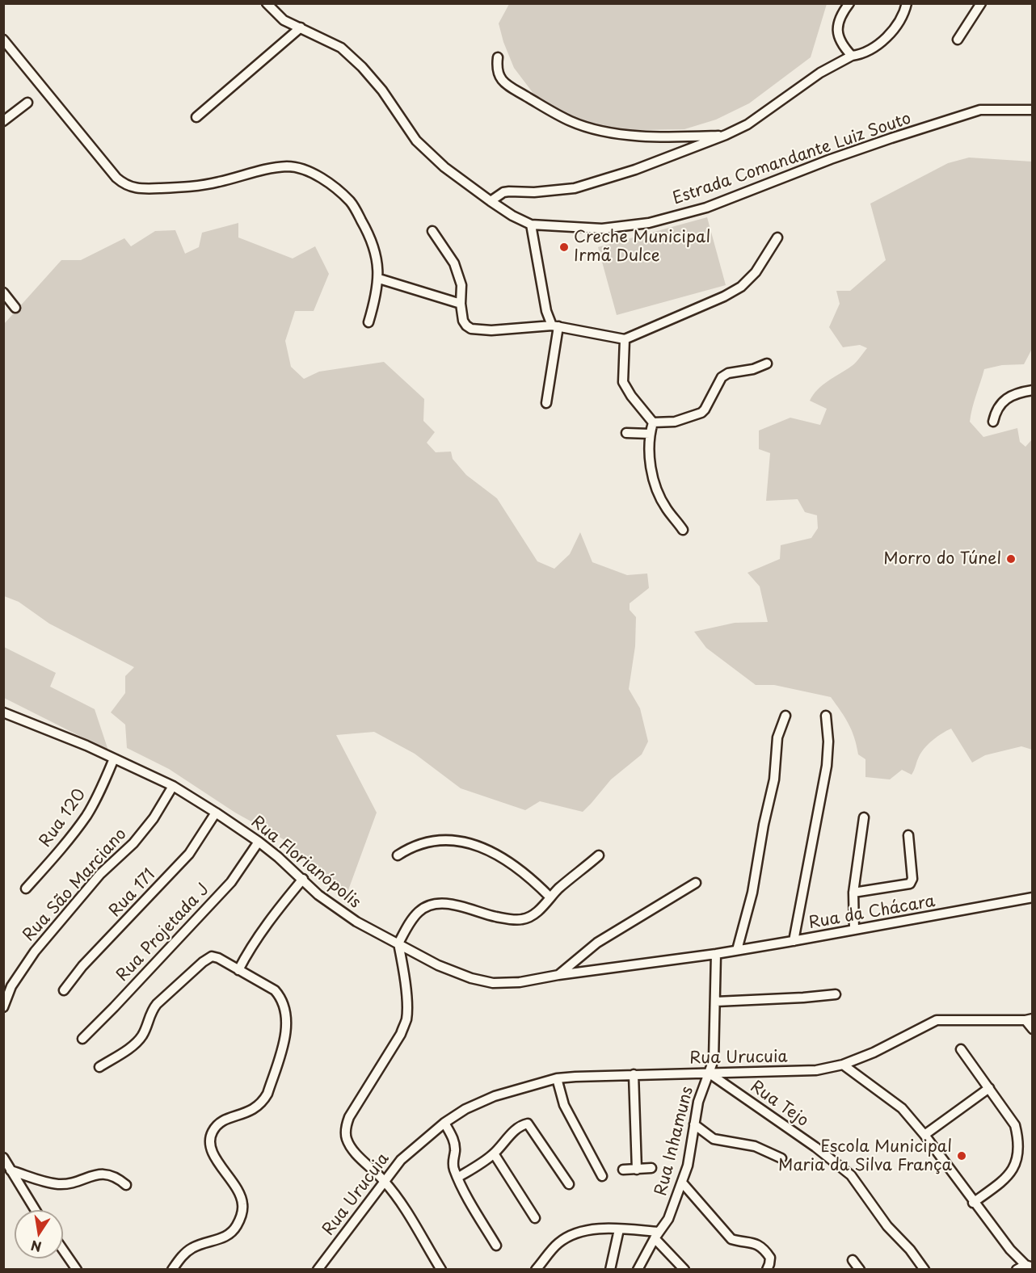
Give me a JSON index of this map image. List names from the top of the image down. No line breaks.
{"streets":{"street":["Estrada Comandante Luiz Souto","Rua 120","Rua Florianópolis","Rua São Marciano","Rua 171","Rua da Chácara","Rua Projetada J","Rua Urucuia","Rua Tejo","Rua Inhamuns"]},"crossings":[["Rua 120","Rua Florianópolis"],["Rua Florianópolis","Rua São Marciano"],["Rua Florianópolis","Rua 171"],["Rua Florianópolis","Rua da Chácara"],["Rua Florianópolis","Rua Projetada J"],["Rua Florianópolis","Rua Inhamuns"],["Rua da Chácara","Rua Inhamuns"],["Rua Urucuia","Rua Tejo"],["Rua Urucuia","Rua Inhamuns"],["Rua Tejo","Rua Inhamuns"]],"places":["Creche Municipal Irmã Dulce","Morro do Túnel","Escola Municipal Maria da Silva França"],"north":"bottom"}
